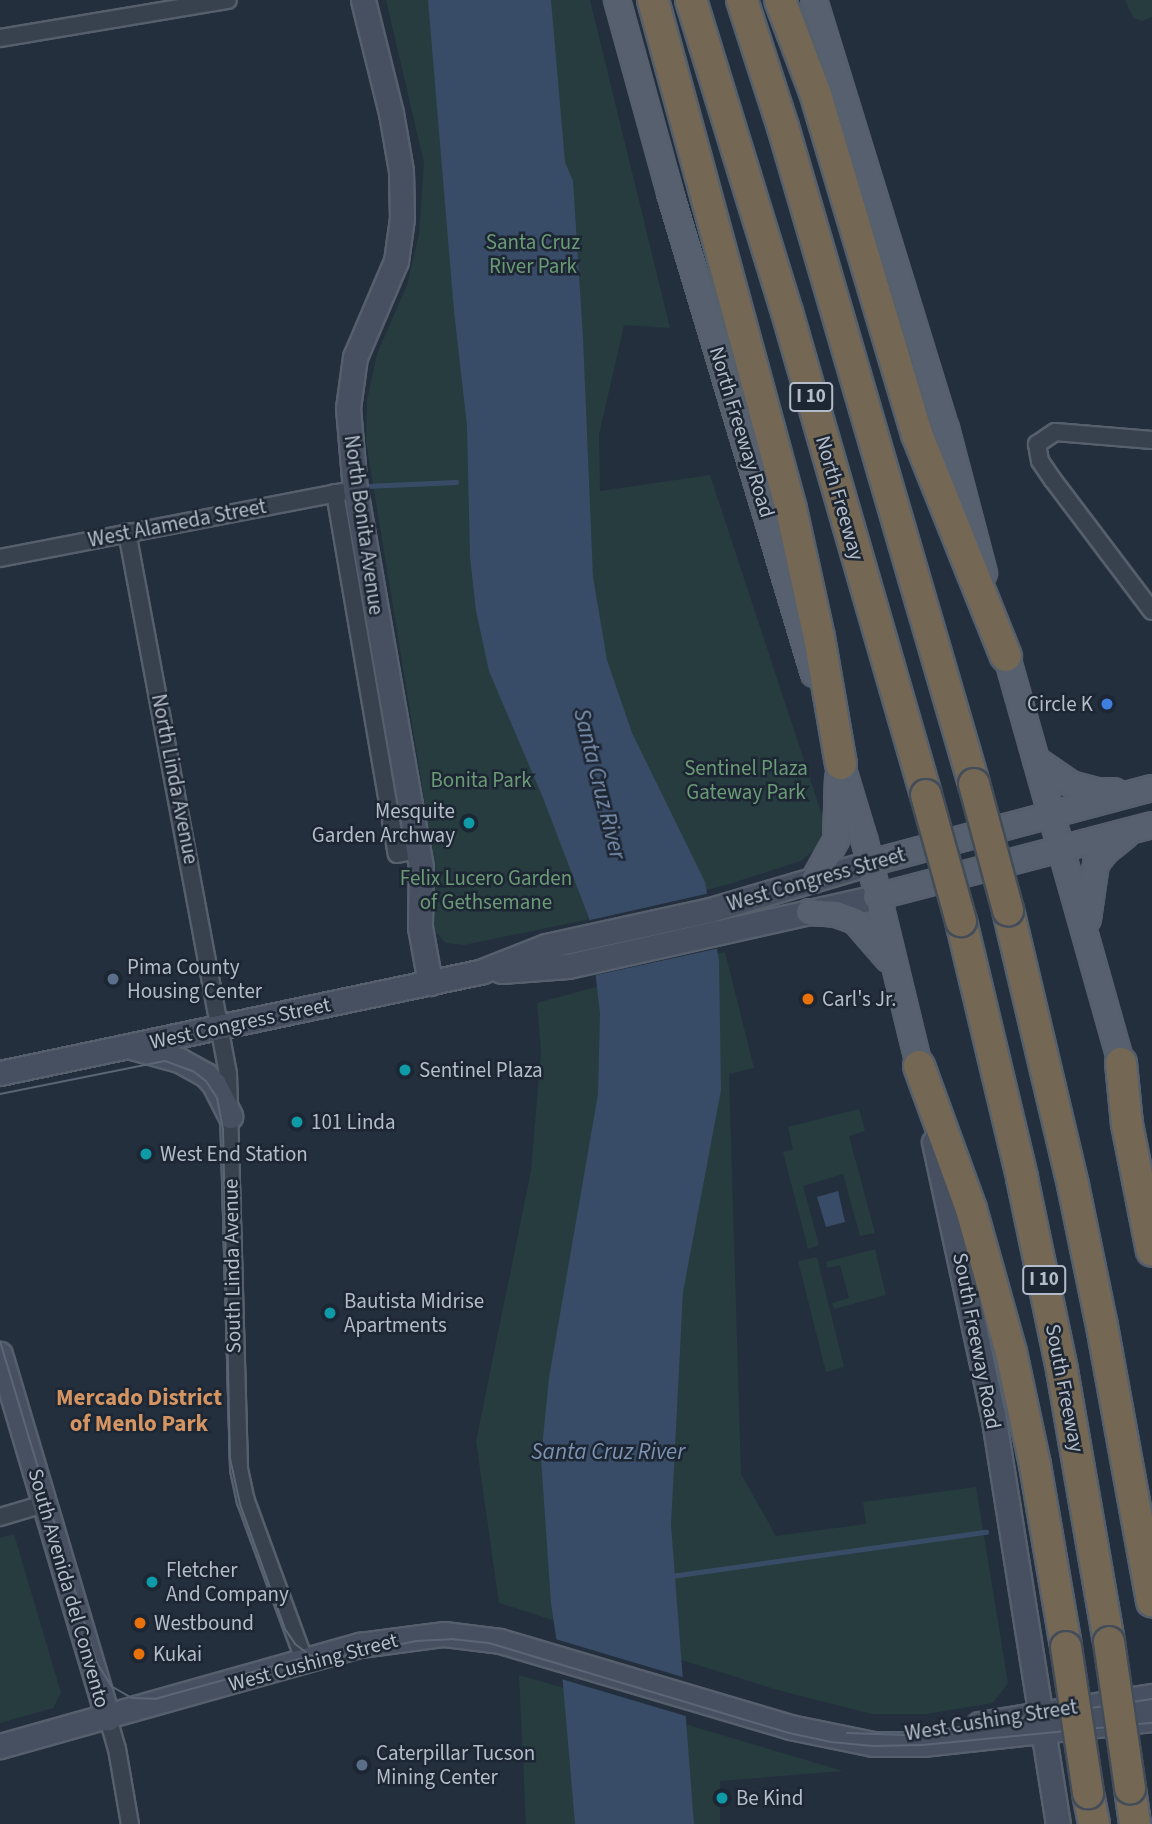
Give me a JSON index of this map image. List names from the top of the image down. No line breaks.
{"streets":{"highway":["I 10","North Freeway","South Freeway"],"main road":["North Freeway Road","West Congress Street","South Freeway Road"],"street":["West Alameda Street","North Bonita Avenue","North Linda Avenue","South Linda Avenue","South Avenida del Convento","West Cushing Street"]},"crossings":[["North Freeway Road","West Congress Street"],["North Freeway Road","South Freeway Road"],["North Freeway","South Freeway"],["West Alameda Street","North Bonita Avenue"],["West Alameda Street","North Linda Avenue"],["North Bonita Avenue","West Congress Street"],["North Linda Avenue","West Congress Street"],["North Linda Avenue","South Linda Avenue"],["West Congress Street","South Linda Avenue"],["West Congress Street","South Freeway Road"],["South Linda Avenue","West Cushing Street"],["South Freeway Road","West Cushing Street"],["South Avenida del Convento","West Cushing Street"]],"districts":["Mercado District of Menlo Park"],"water":["Santa Cruz River"],"parks":["Santa Cruz River Park","Sentinel Plaza Gateway Park","Bonita Park","Felix Lucero Garden of Gethsemane"],"places":["Circle K","Mesquite Garden Archway","Pima County Housing Center","Carl's Jr.","Sentinel Plaza","101 Linda","West End Station","Bautista Midrise Apartments","Fletcher And Company","Westbound","Kukai","Caterpillar Tucson Mining Center","Be Kind"]}
